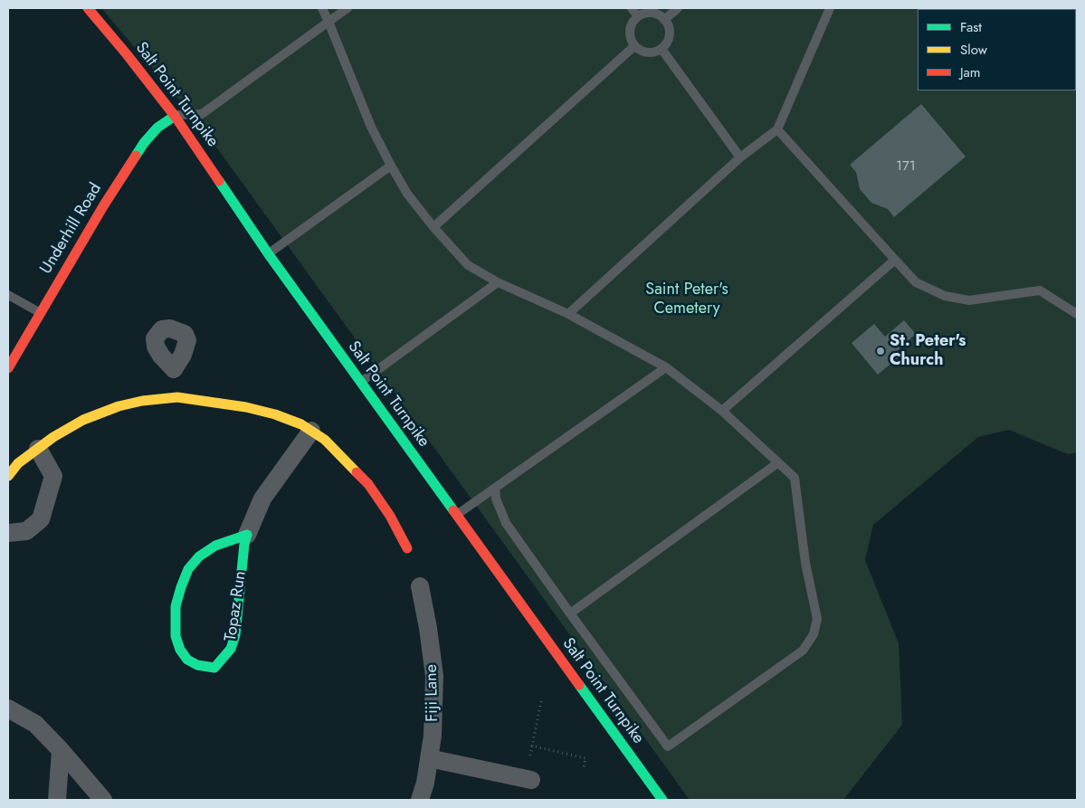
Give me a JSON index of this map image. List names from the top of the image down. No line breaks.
{"streets":{"street":["Salt Point Turnpike","Underhill Road","Topaz Run","Fiji Lane"]},"crossings":[["Salt Point Turnpike","Underhill Road"]],"parks":["Saint Peter's Cemetery"],"places":["St. Peter's Church"],"house_numbers":["171"],"legend":["Fast","Slow","Jam"]}
